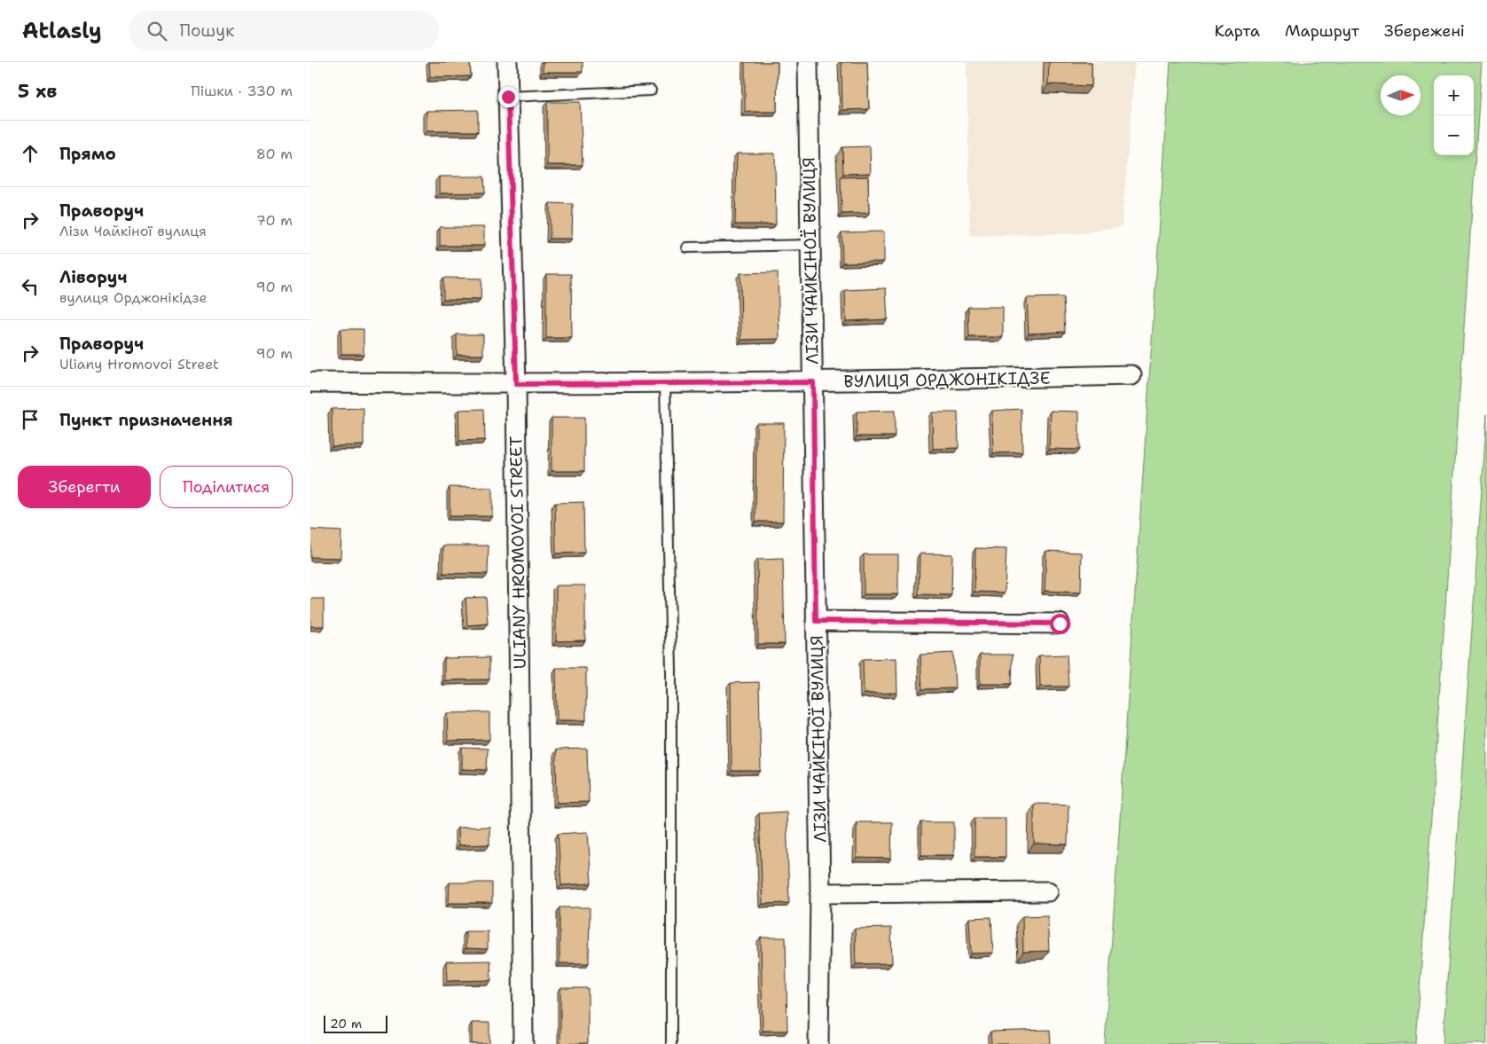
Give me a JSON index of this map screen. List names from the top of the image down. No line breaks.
{"streets":{"street":["ЛІЗИ ЧАЙКІНОЇ ВУЛИЦЯ","ВУЛИЦЯ ОРДЖОНІКІДЗЕ","ULIANY HROMOVOI STREET"]},"crossings":[["ЛІЗИ ЧАЙКІНОЇ ВУЛИЦЯ","ВУЛИЦЯ ОРДЖОНІКІДЗЕ"],["ВУЛИЦЯ ОРДЖОНІКІДЗЕ","ULIANY HROMOVOI STREET"]],"scale_bar":"20 m","north":"right","page":{"header":"Atlasly","search":"Пошук","nav":["Карта","Маршрут","Збережені"],"heading":["5 хв","Пішки · 330 m"],"map_buttons":["+","−"],"list":[["Прямо","80 m"],["Праворуч","Лізи Чайкіної вулиця","70 m"],["Ліворуч","вулиця Орджонікідзе","90 m"],["Праворуч","Uliany Hromovoi Street","90 m"],"Пункт призначення"],"buttons":["Зберегти","Поділитися"],"scale":"20 m"}}
